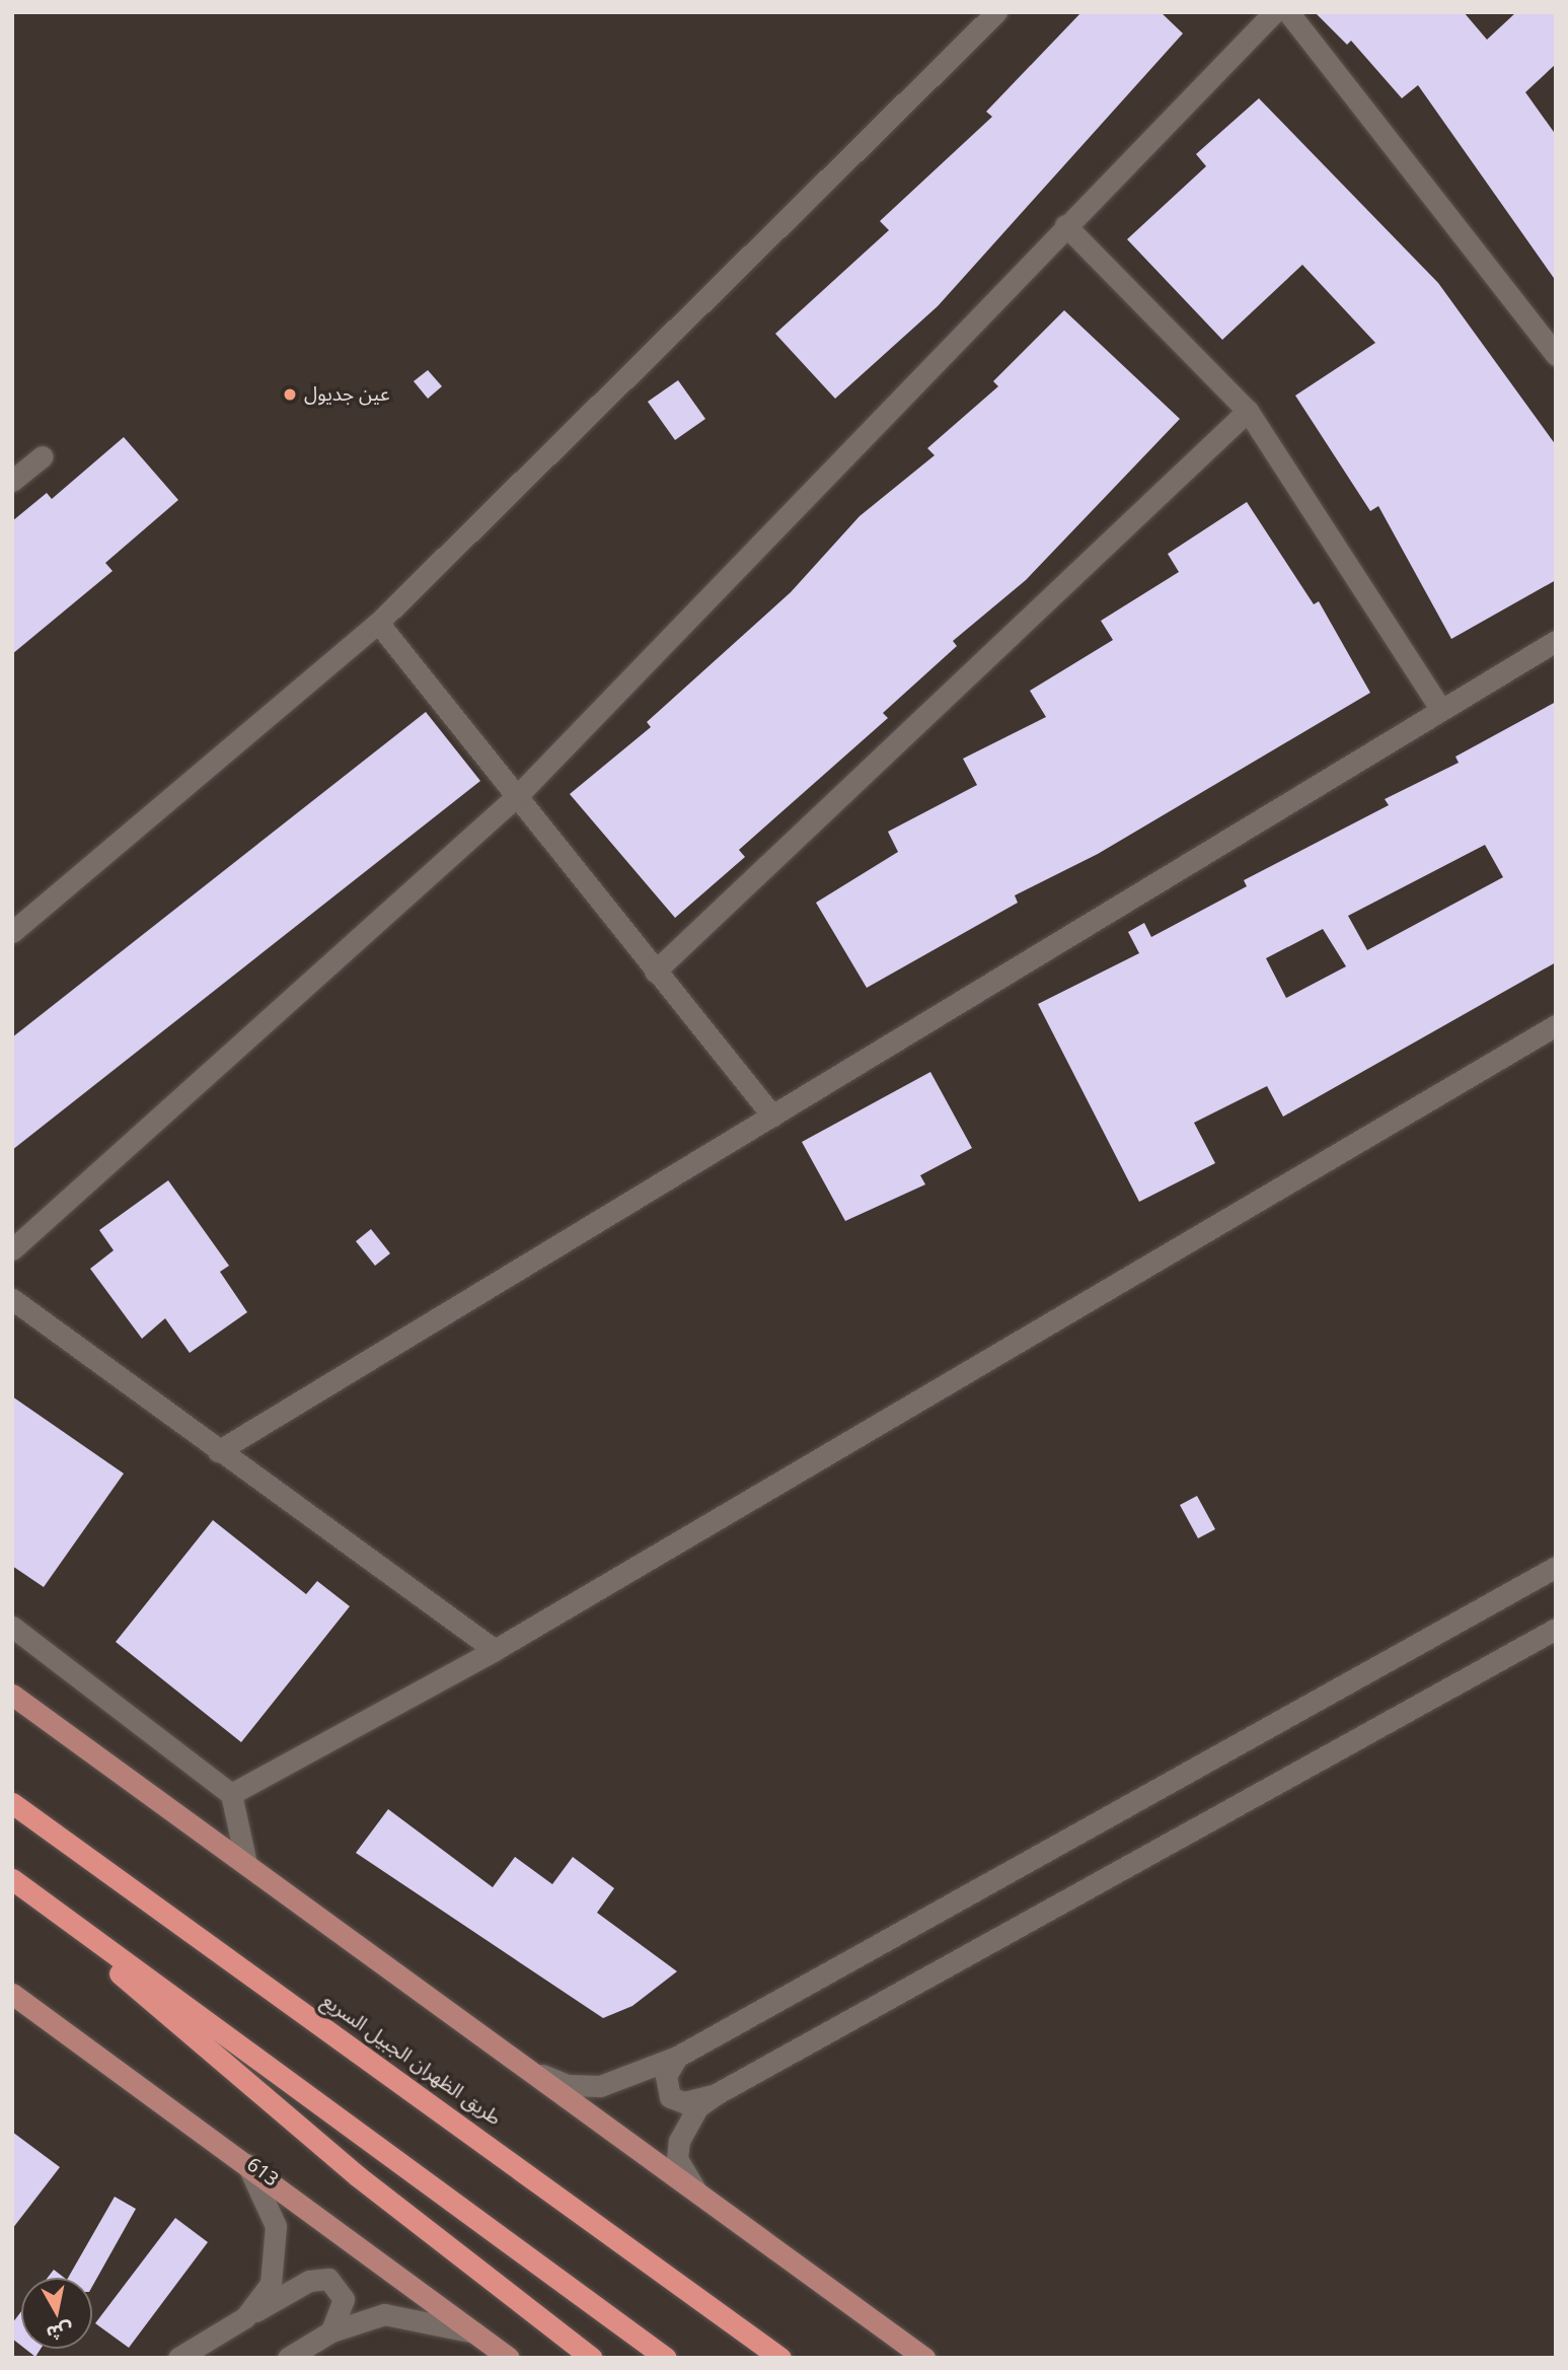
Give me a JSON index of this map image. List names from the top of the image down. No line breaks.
{"streets":{"highway":["طريق الظهران الجبيل السريع"],"main road":["613"]},"places":["عين جديول"],"north":"bottom"}
